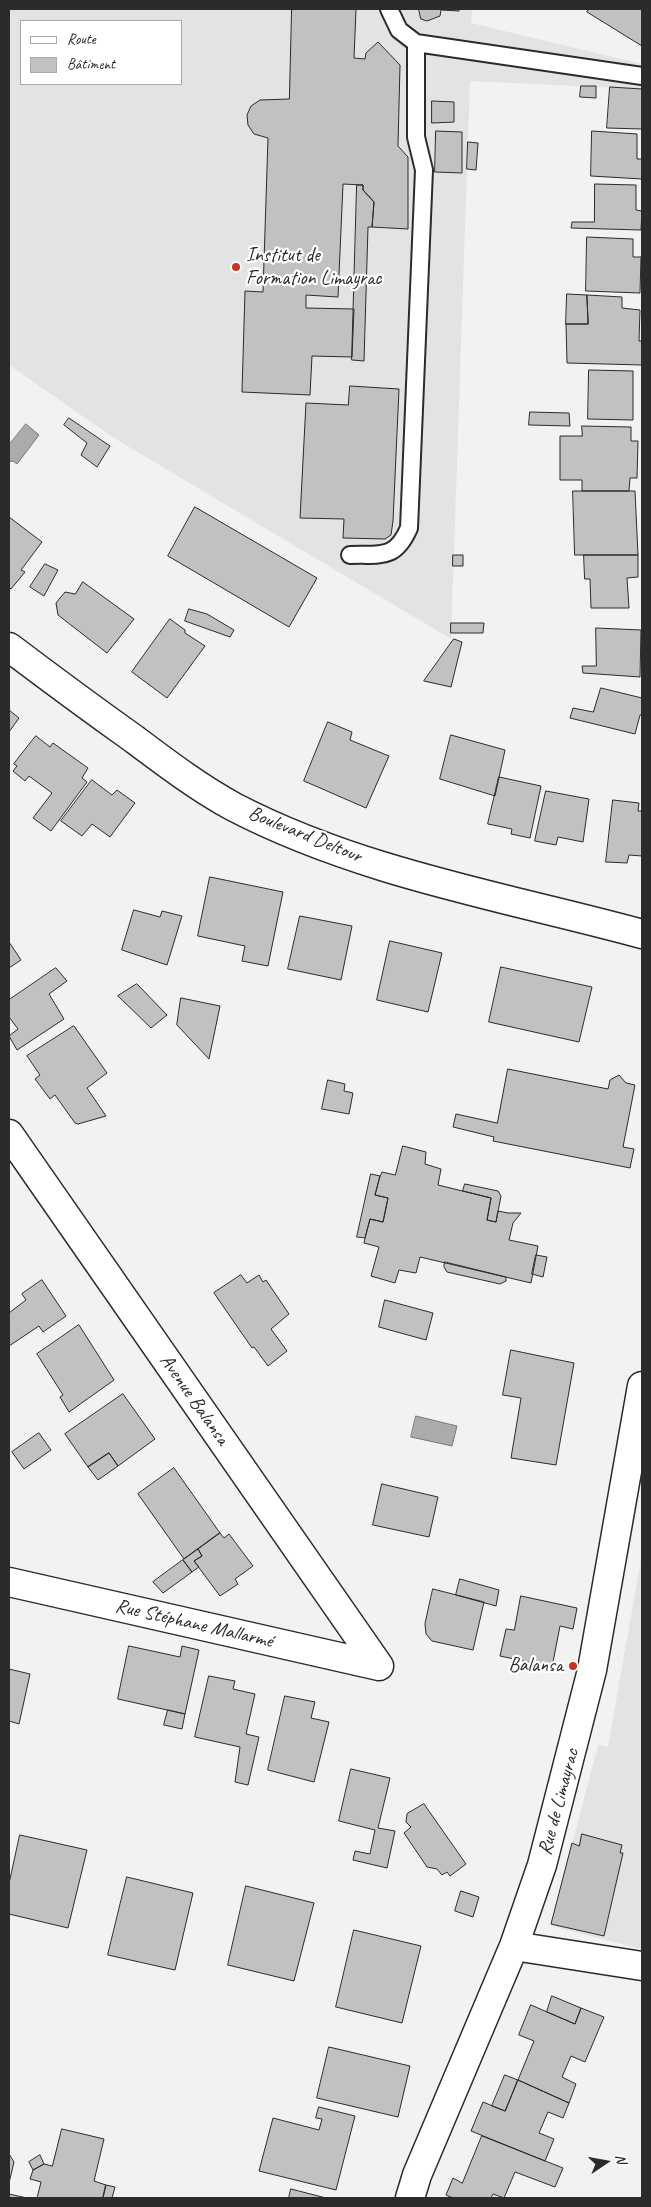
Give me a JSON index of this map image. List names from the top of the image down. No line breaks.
{"streets":{"street":["Boulevard Deltour","Avenue Balansa","Rue Stéphane Mallarmé","Rue de Limayrac"]},"crossings":[["Avenue Balansa","Rue Stéphane Mallarmé"]],"places":["Institut de Formation Limayrac","Balansa"],"legend":["Route","Bâtiment"],"north":"right"}
